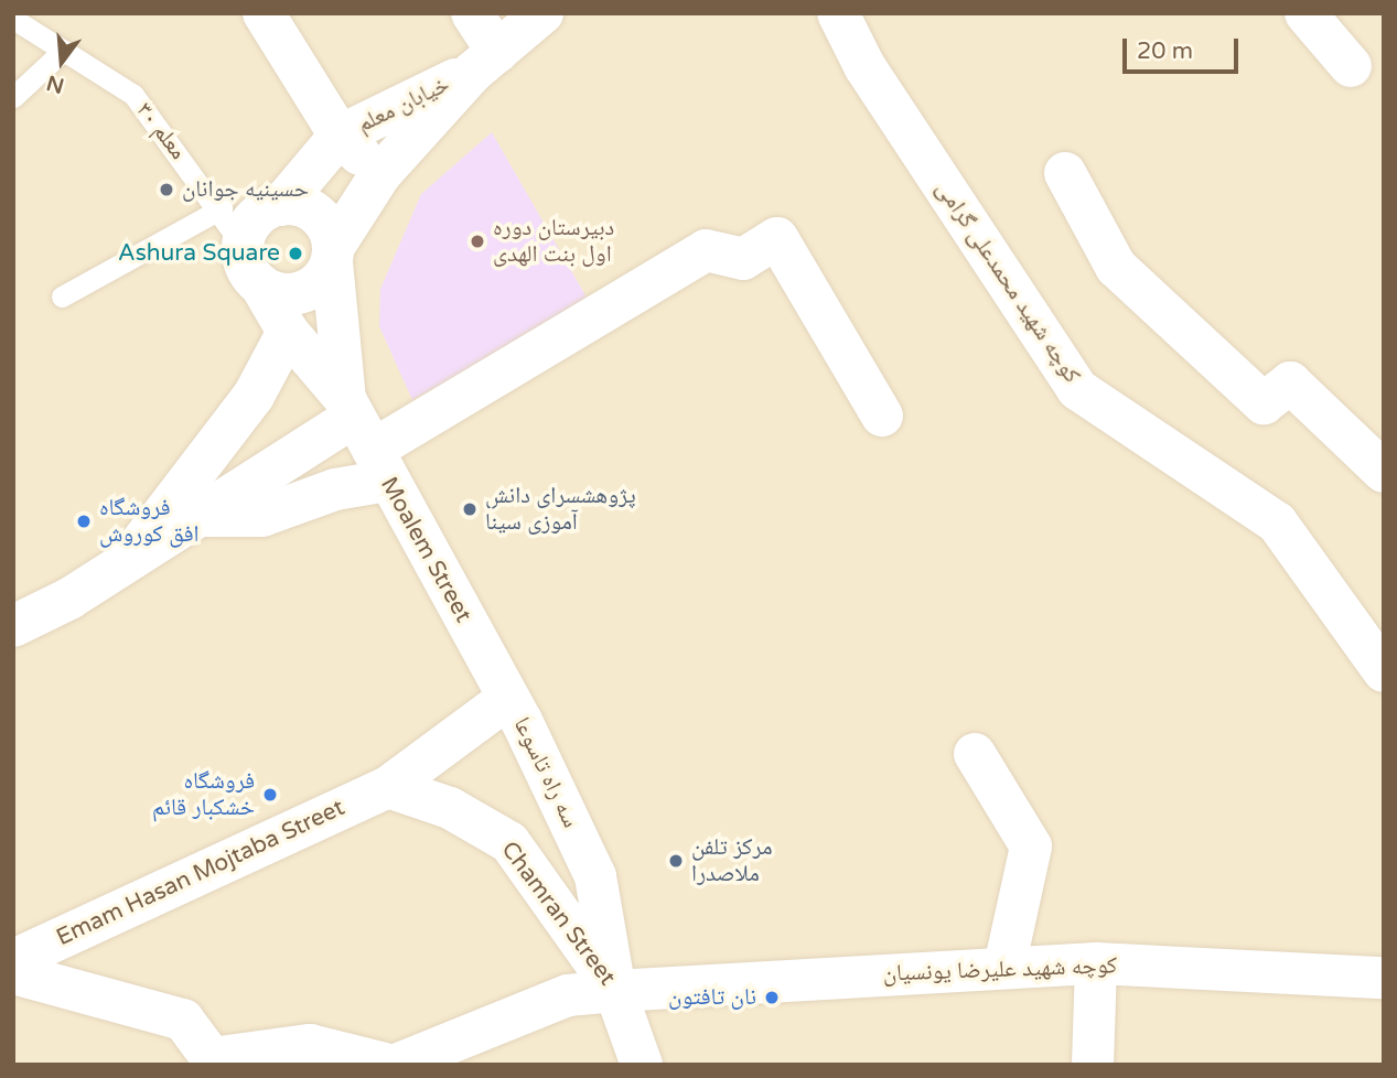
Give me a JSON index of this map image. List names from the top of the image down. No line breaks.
{"streets":{"street":["خیابان معلم","کوچه شهید محمدعلی گرامی","Moalem Street","سه راه تاسوعا","Emam Hasan Mojtaba Street","Chamran Street","کوچه شهید علیرضا یونسیان"],"lane":["معلم ۳۰"]},"crossings":[["خیابان معلم","معلم ۳۰"],["Moalem Street","سه راه تاسوعا"],["سه راه تاسوعا","Emam Hasan Mojtaba Street"],["سه راه تاسوعا","Chamran Street"],["سه راه تاسوعا","کوچه شهید علیرضا یونسیان"],["Emam Hasan Mojtaba Street","Chamran Street"],["Chamran Street","کوچه شهید علیرضا یونسیان"]],"places":["حسینیه جوانان","دبیرستان دوره اول بنت الهدی","Ashura Square","پژوهشسرای دانش آموزی سینا","فروشگاه افق کوروش","فروشگاه خشکبار قائم","مرکز تلفن ملاصدرا","نان تافتون"],"scale_bar":"20 m","north":"bottom"}
